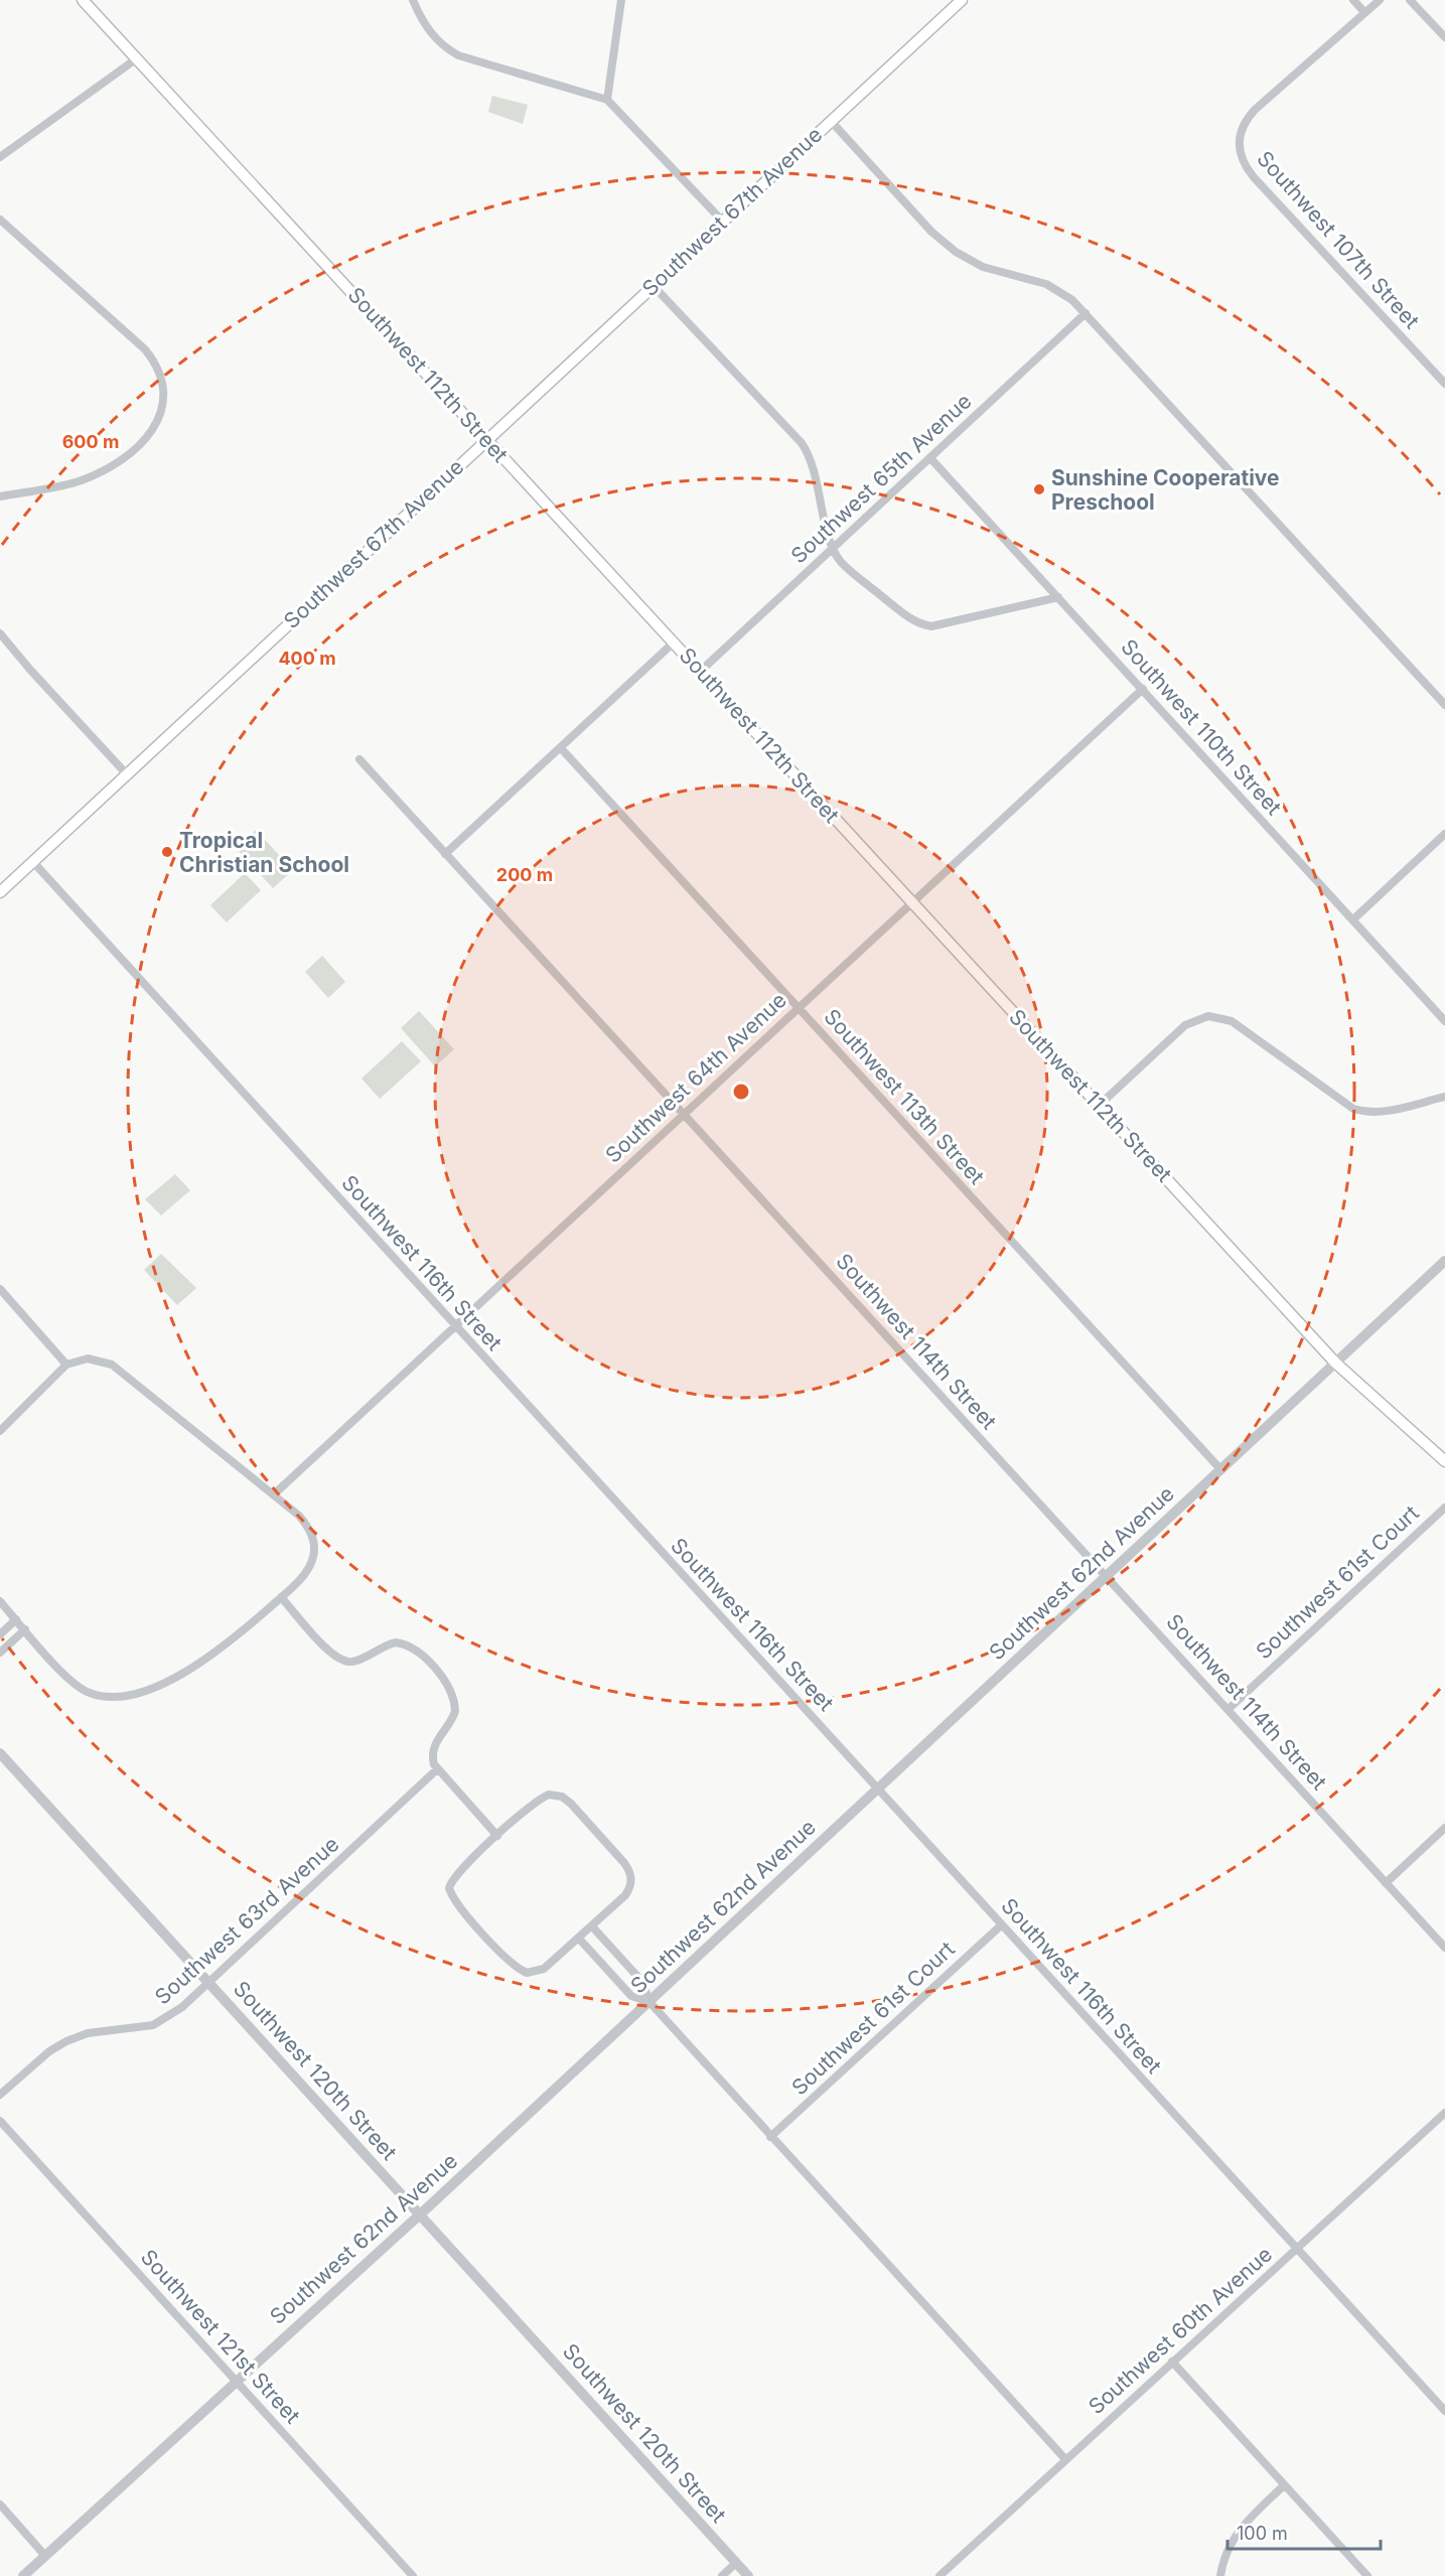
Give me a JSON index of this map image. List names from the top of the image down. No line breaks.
{"streets":{"main road":["Southwest 67th Avenue","Southwest 112th Street"],"street":["Southwest 107th Street","Southwest 65th Avenue","Southwest 110th Street","Southwest 64th Avenue","Southwest 113th Street","Southwest 116th Street","Southwest 114th Street","Southwest 62nd Avenue","Southwest 61st Court","Southwest 63rd Avenue","Southwest 120th Street","Southwest 60th Avenue","Southwest 121st Street"]},"crossings":[["Southwest 67th Avenue","Southwest 112th Street"],["Southwest 67th Avenue","Southwest 116th Street"],["Southwest 112th Street","Southwest 65th Avenue"],["Southwest 112th Street","Southwest 64th Avenue"],["Southwest 112th Street","Southwest 62nd Avenue"],["Southwest 65th Avenue","Southwest 110th Street"],["Southwest 110th Street","Southwest 64th Avenue"],["Southwest 64th Avenue","Southwest 113th Street"],["Southwest 64th Avenue","Southwest 116th Street"],["Southwest 64th Avenue","Southwest 114th Street"],["Southwest 113th Street","Southwest 62nd Avenue"],["Southwest 116th Street","Southwest 62nd Avenue"],["Southwest 116th Street","Southwest 61st Court"],["Southwest 116th Street","Southwest 60th Avenue"],["Southwest 114th Street","Southwest 62nd Avenue"],["Southwest 114th Street","Southwest 61st Court"],["Southwest 62nd Avenue","Southwest 120th Street"],["Southwest 62nd Avenue","Southwest 121st Street"],["Southwest 63rd Avenue","Southwest 120th Street"]],"places":["Sunshine Cooperative Preschool","Tropical Christian School"],"scale_bar":"100 m","rings":["600 m","400 m","200 m"]}
